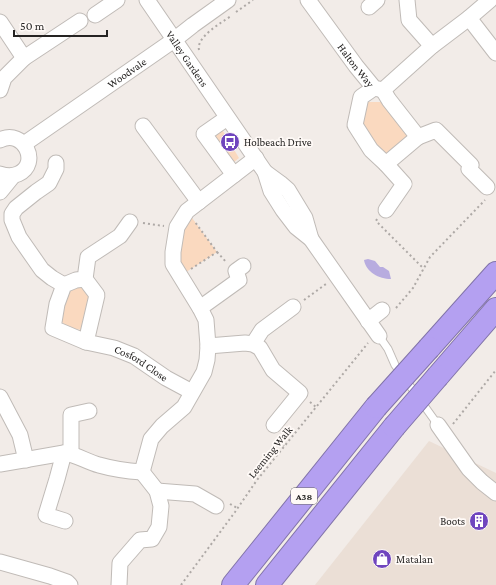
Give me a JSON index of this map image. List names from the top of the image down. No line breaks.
{"streets":{"highway":["A38"],"street":["Valley Gardens","Halton Way","Woodvale","Cosford Close"],"path":["Leeming Walk"]},"crossings":[["Valley Gardens","Woodvale"],["Valley Gardens","Leeming Walk"]],"places":{"bus stop":["Holbeach Drive"],"building":["Boots"],"shop":["Matalan"]},"scale_bar":"50 m"}
